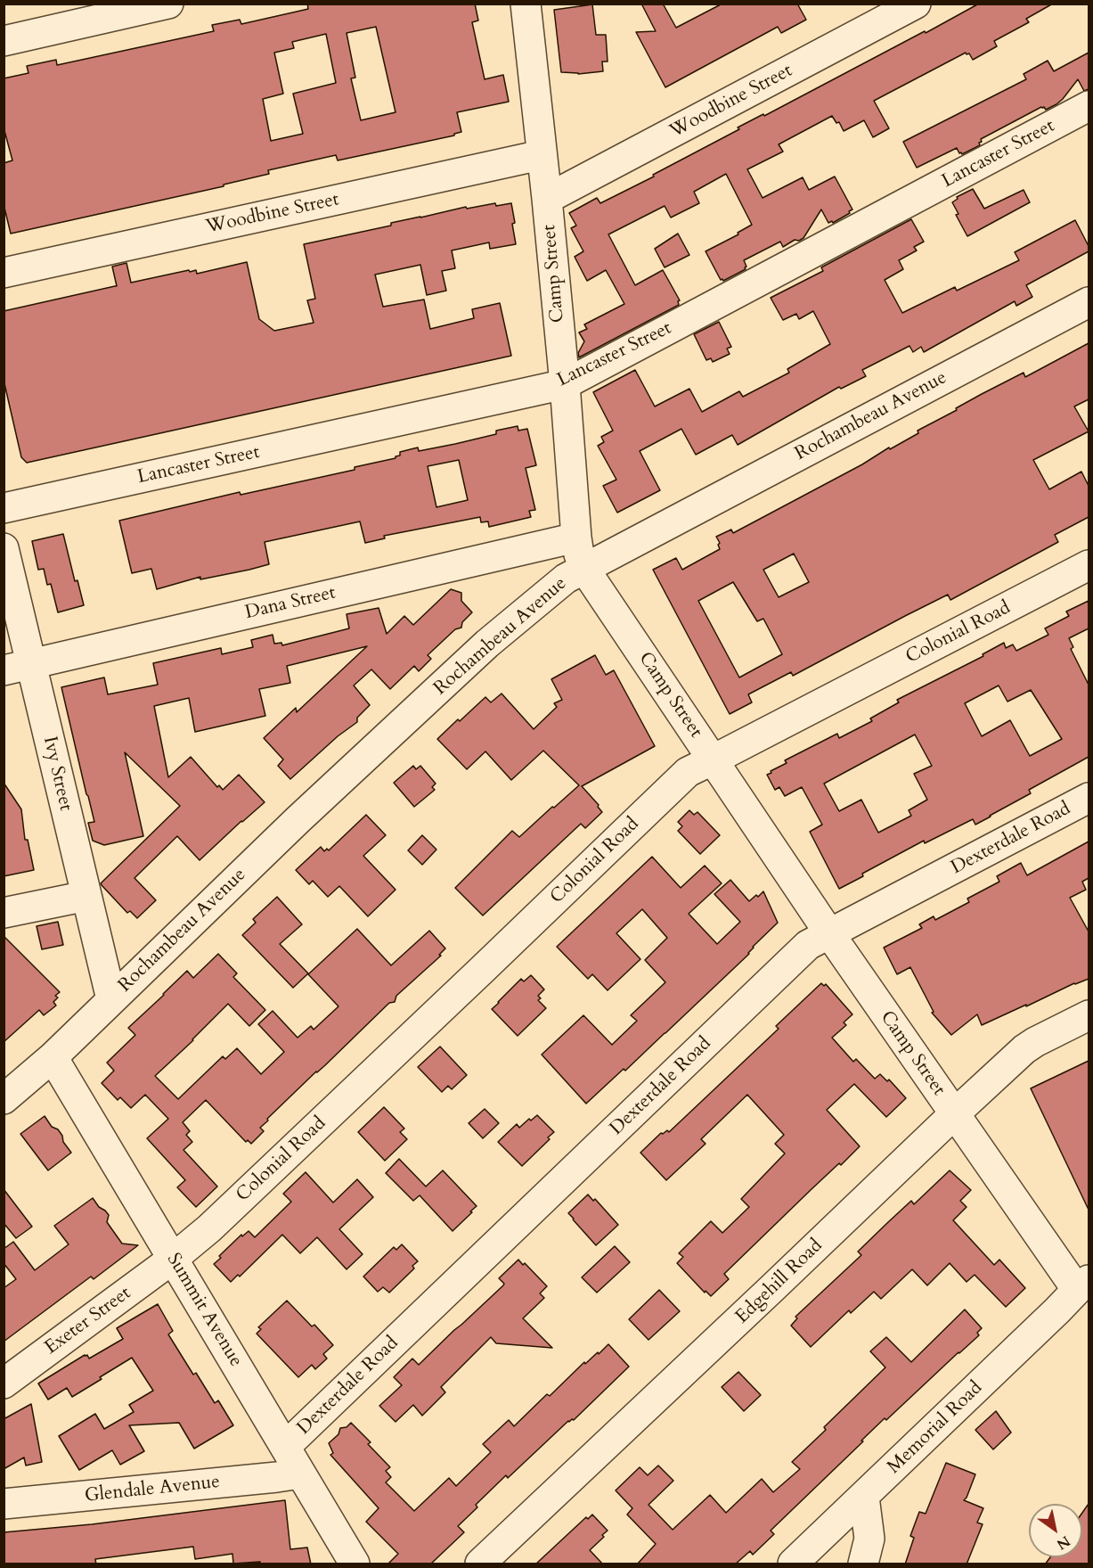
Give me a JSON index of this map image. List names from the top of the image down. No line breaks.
{"streets":{"street":["Woodbine Street","Lancaster Street","Camp Street","Rochambeau Avenue","Dana Street","Colonial Road","Ivy Street","Dexterdale Road","Edgehill Road","Summit Avenue","Exeter Street","Memorial Road","Glendale Avenue"]},"crossings":[["Woodbine Street","Camp Street"],["Lancaster Street","Camp Street"],["Camp Street","Rochambeau Avenue"],["Camp Street","Dana Street"],["Camp Street","Colonial Road"],["Camp Street","Dexterdale Road"],["Camp Street","Edgehill Road"],["Camp Street","Memorial Road"],["Rochambeau Avenue","Ivy Street"],["Rochambeau Avenue","Summit Avenue"],["Dana Street","Ivy Street"],["Colonial Road","Summit Avenue"],["Colonial Road","Exeter Street"],["Dexterdale Road","Summit Avenue"],["Summit Avenue","Exeter Street"],["Summit Avenue","Glendale Avenue"]],"north":"bottom right"}
